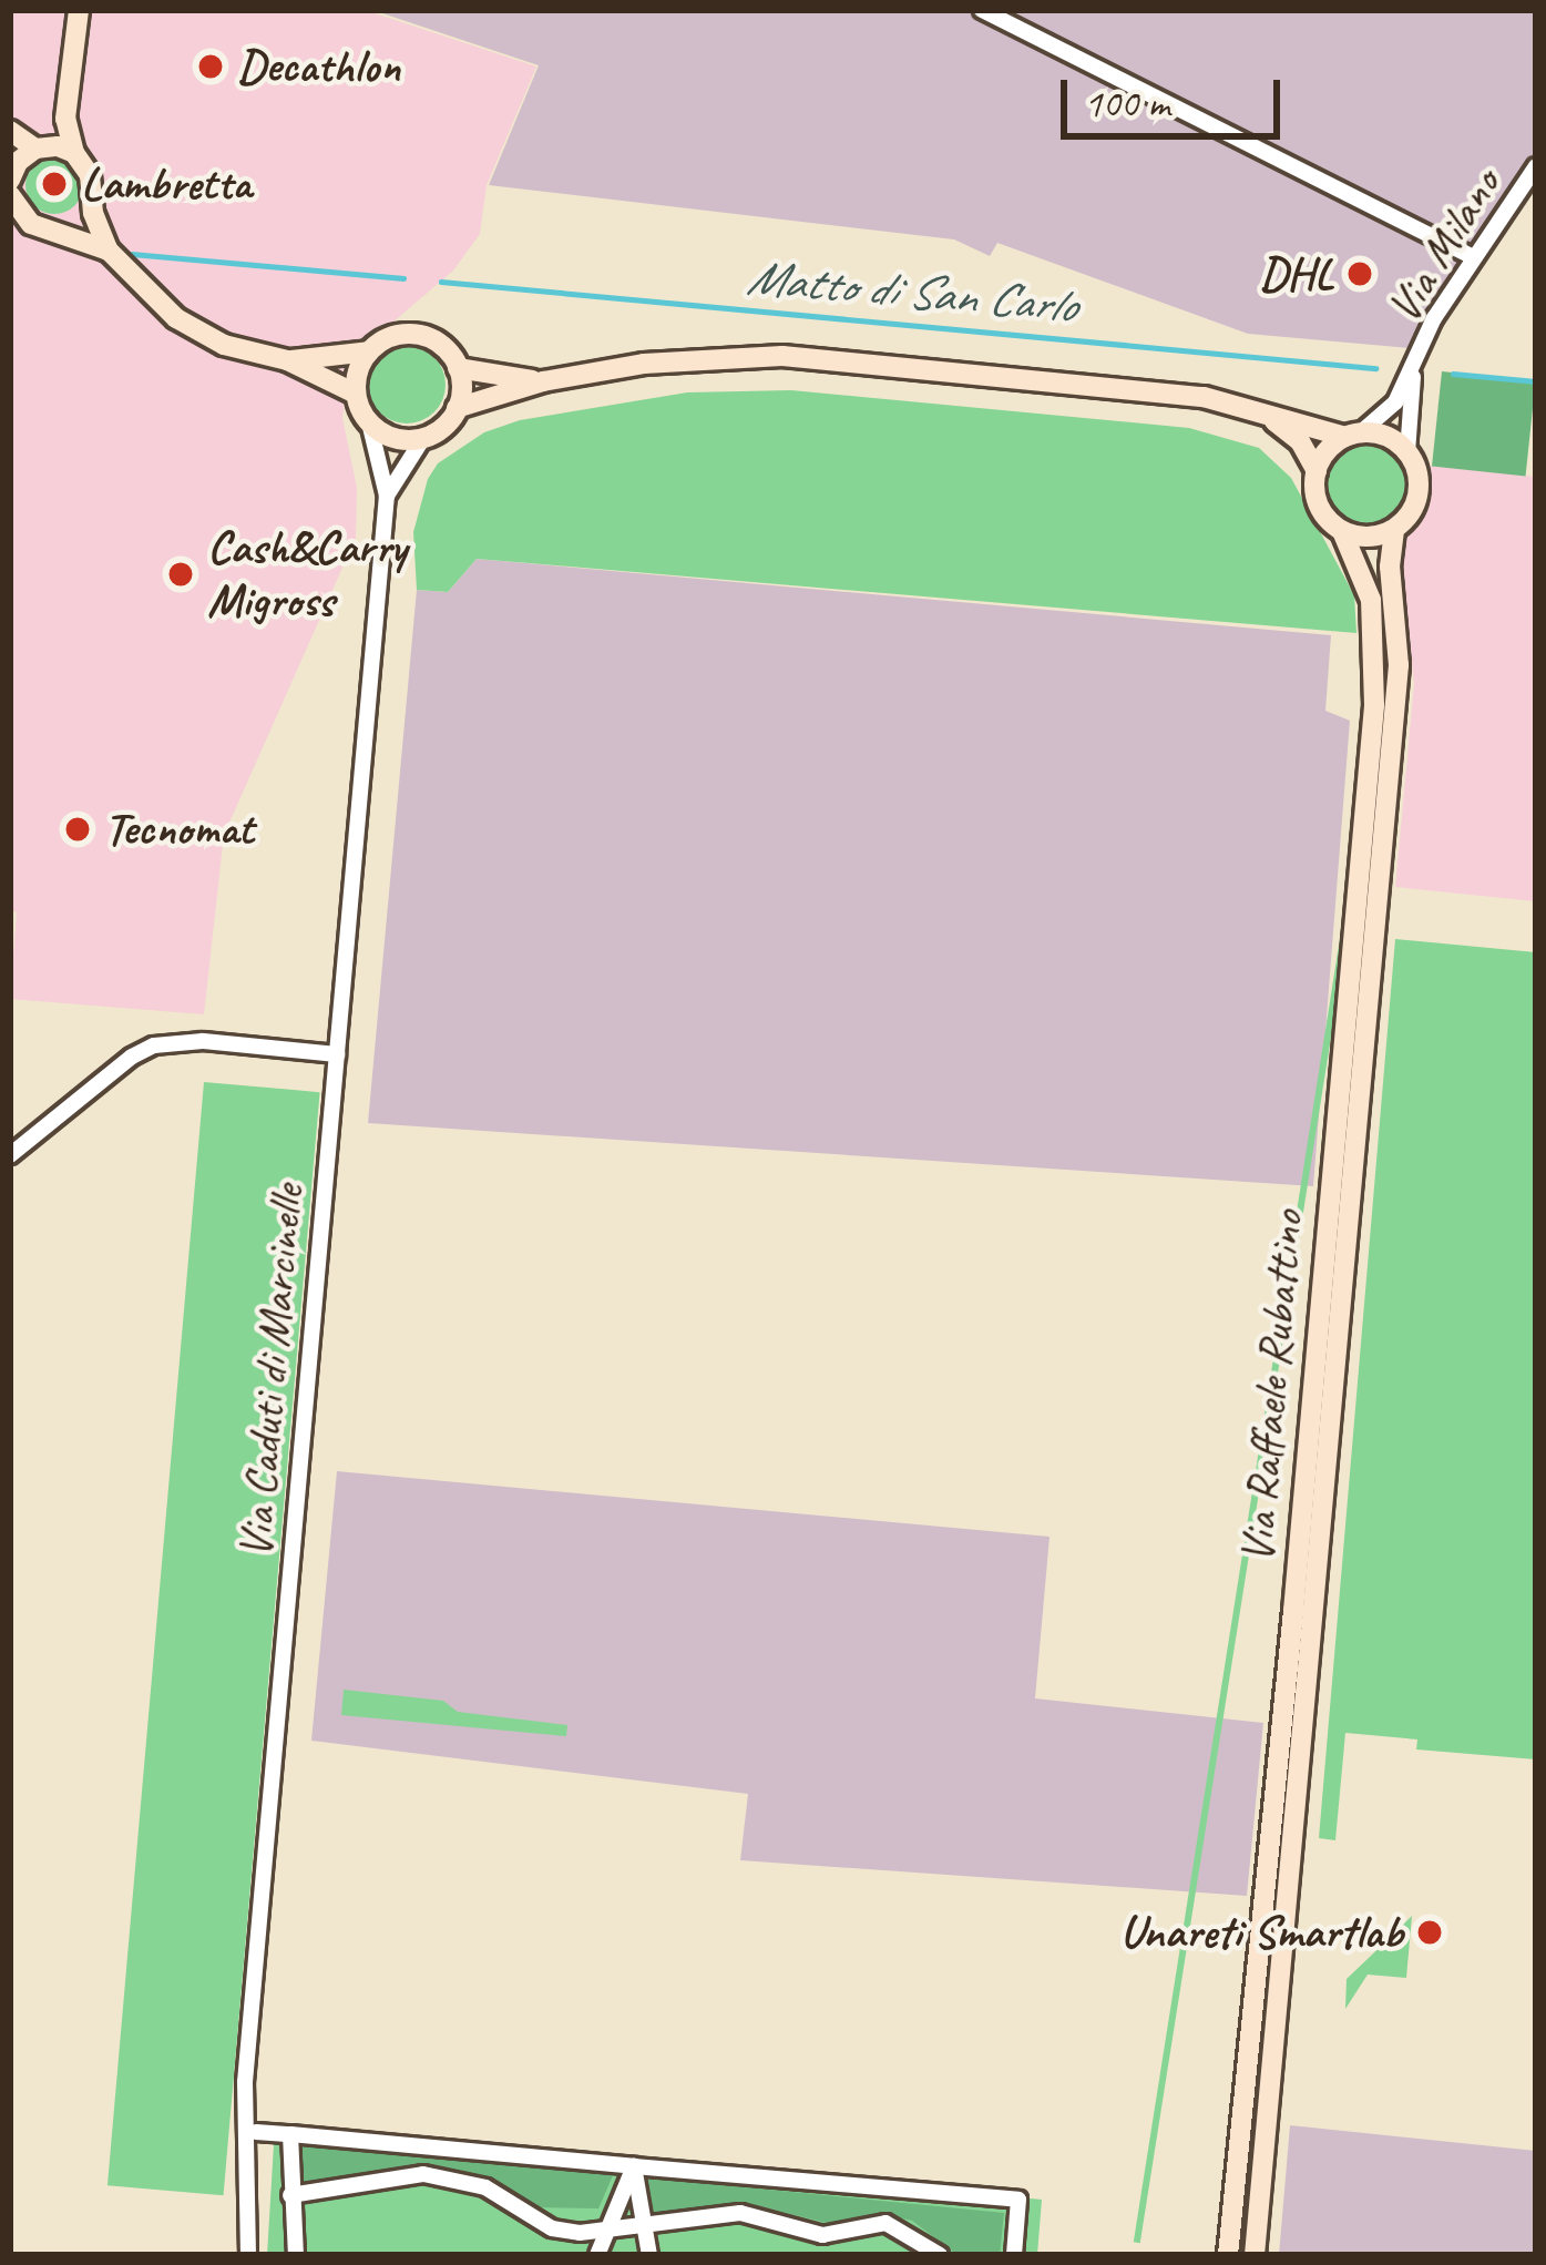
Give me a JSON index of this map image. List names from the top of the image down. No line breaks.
{"streets":{"street":["Via Milano","Via Caduti di Marcinelle","Via Raffaele Rubattino"]},"crossings":[["Via Milano","Via Raffaele Rubattino"]],"water":["Matto di San Carlo"],"places":["Decathlon","Lambretta","DHL","Cash&Carry Migross","Tecnomat","Unareti Smartlab"],"scale_bar":"100 m"}
